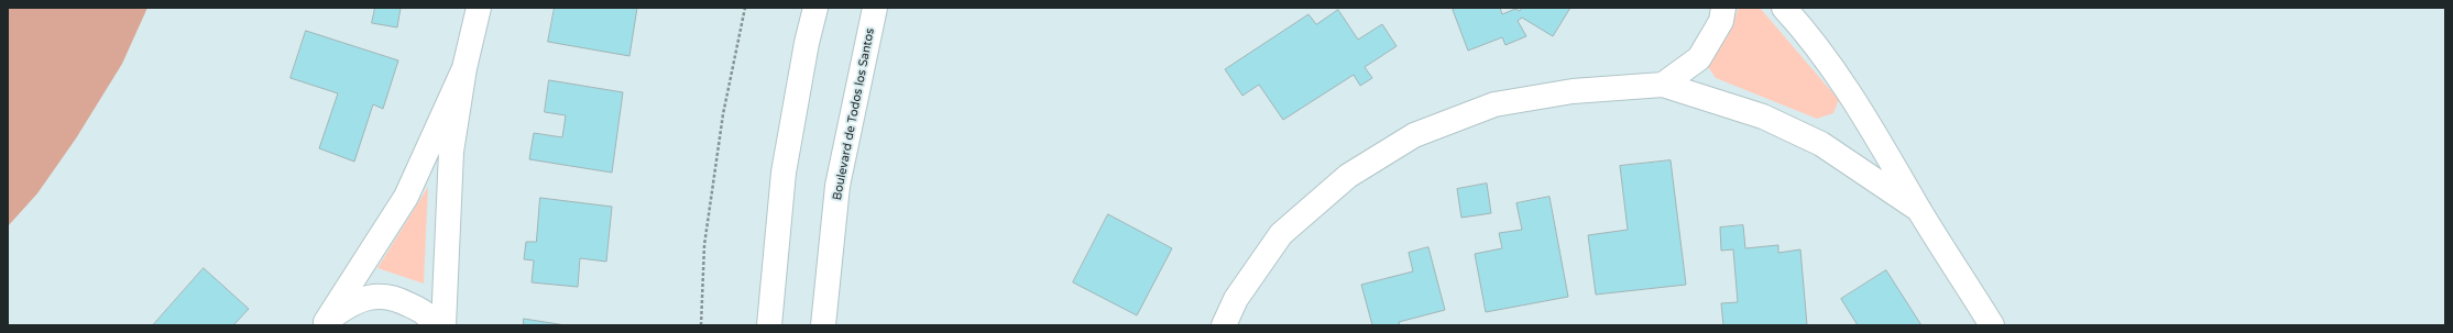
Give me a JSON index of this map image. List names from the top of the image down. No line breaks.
{"streets":{"street":["Boulevard de Todos los Santos"]}}
